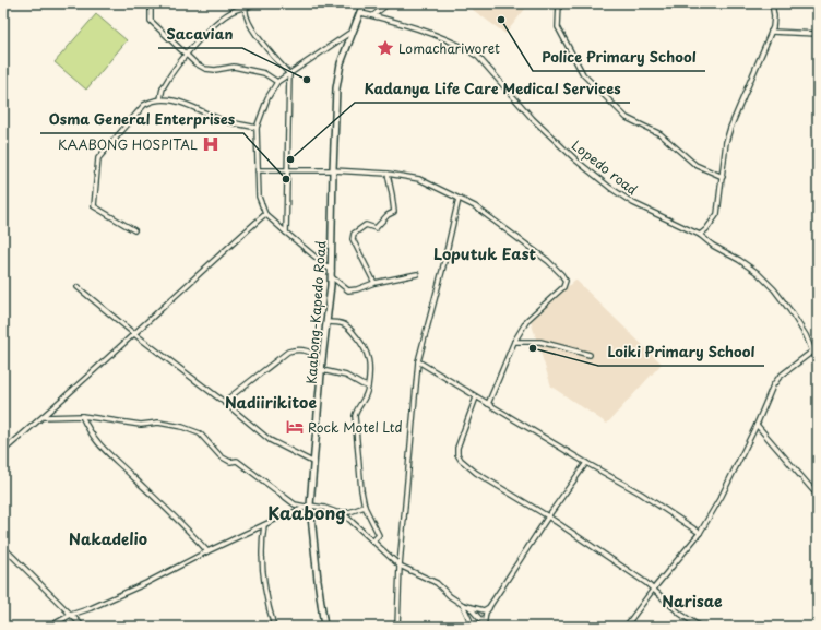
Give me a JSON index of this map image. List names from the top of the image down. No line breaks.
{"streets":{"main road":["Kaabong-Kapedo Road"],"street":["Lopedo road"]},"crossings":[["Lopedo road","Kaabong-Kapedo Road"]],"districts":["Loputuk East","Nadiirikitoe","Kaabong","Nakadelio","Narisae"],"places":{"other":["Police Primary School","Sacavian","Kadanya Life Care Medical Services","Osma General Enterprises","Loiki Primary School"],"place":["Lomachariworet"],"hospital":["KAABONG HOSPITAL"],"hotel":["Rock Motel Ltd"]}}
